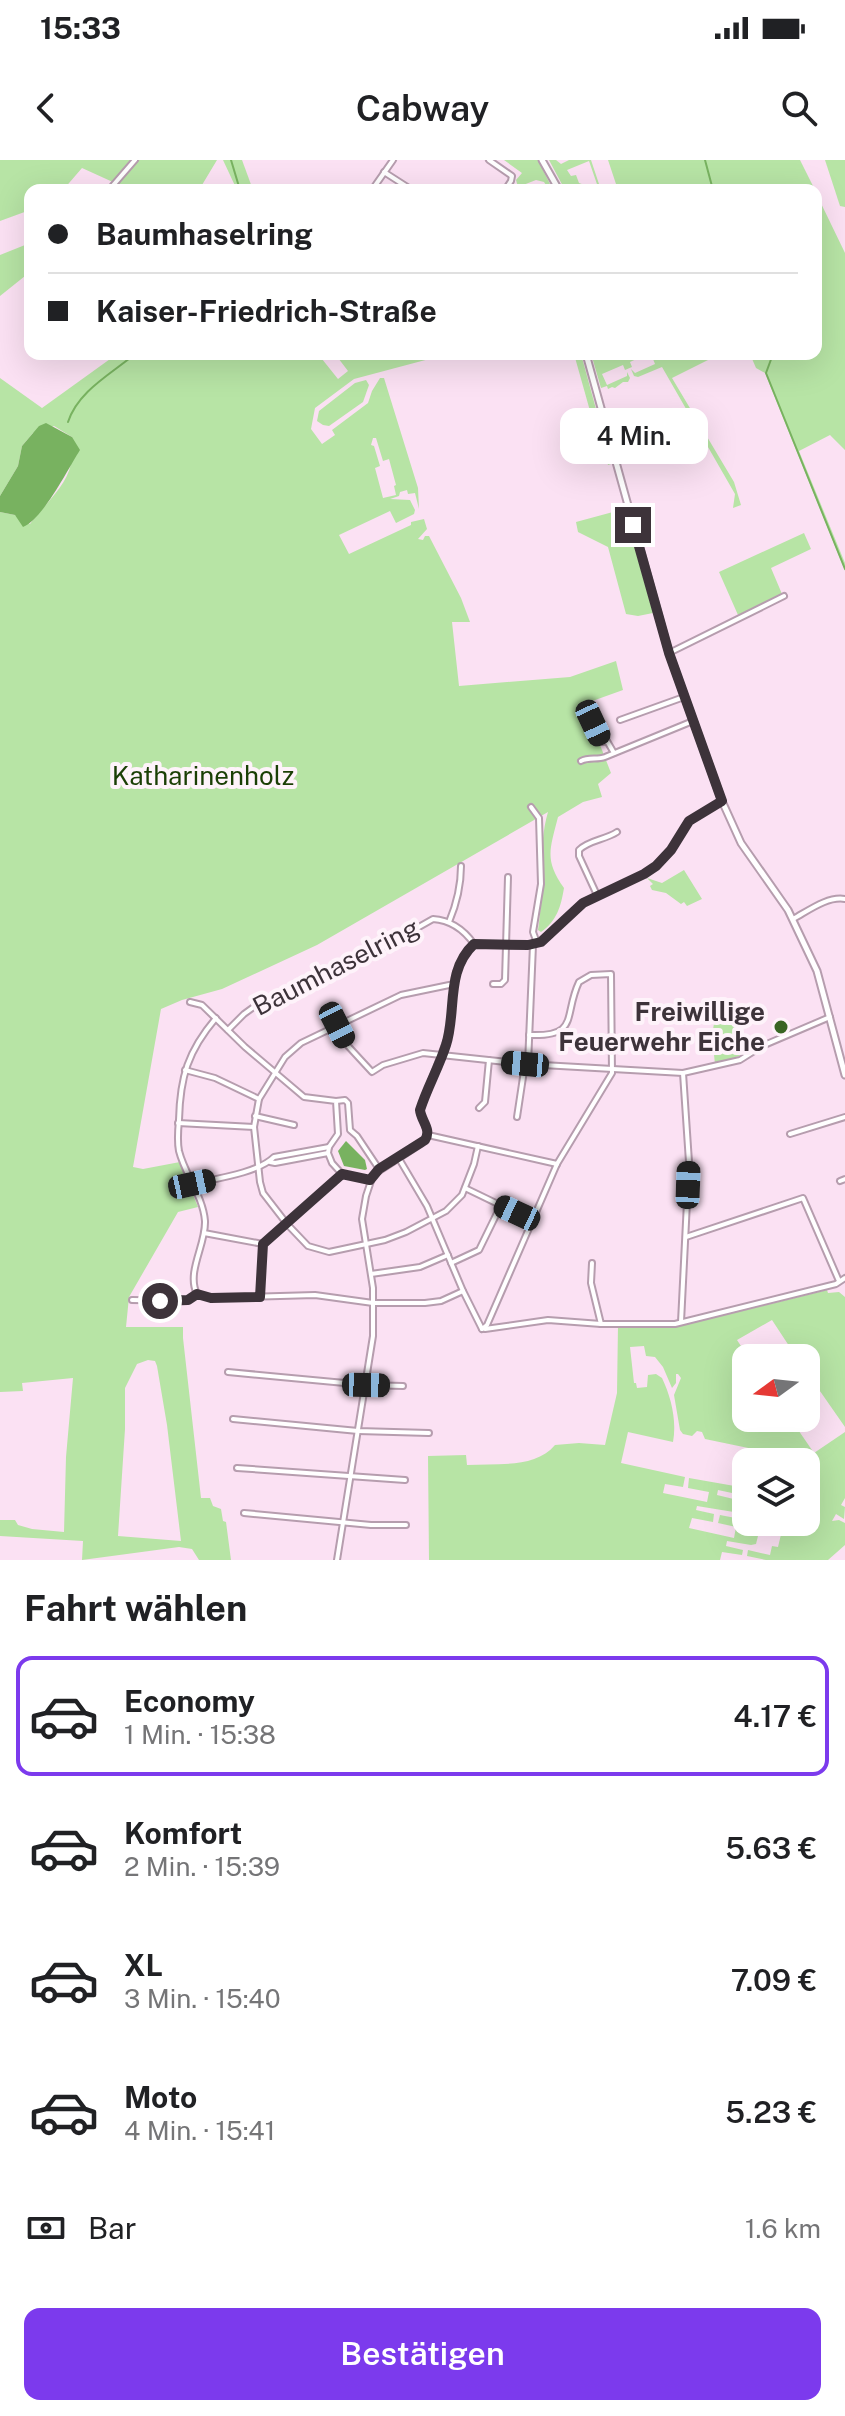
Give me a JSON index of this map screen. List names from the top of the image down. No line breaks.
{"streets":{"street":["Baumhaselring"]},"parks":["Katharinenholz"],"places":["Freiwillige Feuerwehr Eiche"],"north":"left","page":{"status":"15:33","header":"Cabway","banner":["Baumhaselring","Kaiser-Friedrich-Straße"],"bubble":"4 Min.","heading":"Fahrt wählen","list":[{"name":"Economy","note":"1 Min. · 15:38","value":"4.17 €"},{"name":"Komfort","note":"2 Min. · 15:39","value":"5.63 €"},{"name":"XL","note":"3 Min. · 15:40","value":"7.09 €"},{"name":"Moto","note":"4 Min. · 15:41","value":"5.23 €"}],"pay":["Bar","1.6 km"],"buttons":"Bestätigen"}}
